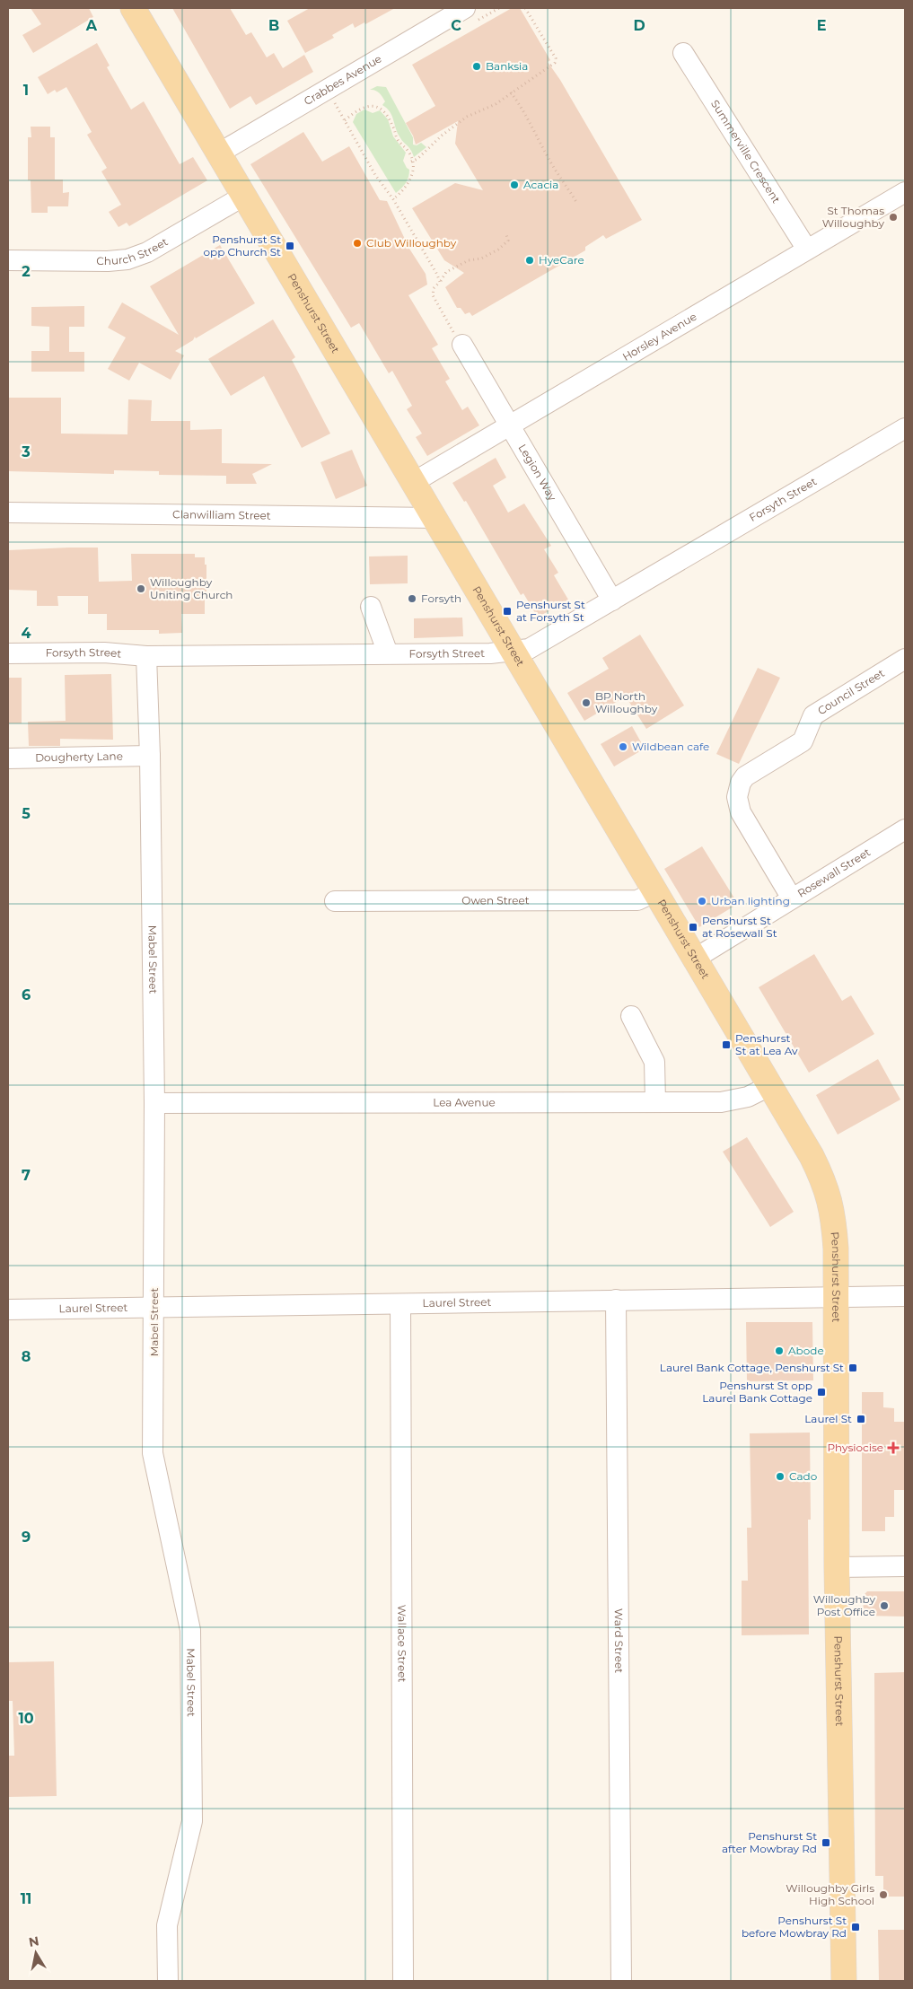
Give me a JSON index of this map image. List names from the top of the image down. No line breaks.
{"streets":{"main road":["Penshurst Street"],"street":["Crabbes Avenue","Summerville Crescent","Church Street","Horsley Avenue","Legion Way","Forsyth Street","Clanwilliam Street","Council Street","Dougherty Lane","Rosewall Street","Owen Street","Mabel Street","Lea Avenue","Laurel Street","Ward Street","Wallace Street"]},"crossings":[["Crabbes Avenue","Penshurst Street"],["Summerville Crescent","Horsley Avenue"],["Church Street","Penshurst Street"],["Penshurst Street","Horsley Avenue"],["Penshurst Street","Forsyth Street"],["Penshurst Street","Clanwilliam Street"],["Penshurst Street","Rosewall Street"],["Penshurst Street","Owen Street"],["Penshurst Street","Lea Avenue"],["Penshurst Street","Laurel Street"],["Horsley Avenue","Legion Way"],["Legion Way","Forsyth Street"],["Forsyth Street","Mabel Street"],["Council Street","Rosewall Street"],["Dougherty Lane","Mabel Street"],["Mabel Street","Lea Avenue"],["Mabel Street","Laurel Street"],["Laurel Street","Ward Street"],["Laurel Street","Wallace Street"]],"places":{"other":["Banksia","Acacia","St Thomas Willoughby","Club Willoughby","HyeCare","Willoughby Uniting Church","Forsyth","BP North Willoughby","Wildbean cafe","Urban lighting","Abode","Cado","Willoughby Post Office","Willoughby Girls High School"],"transit":["Penshurst St opp Church St","Penshurst St at Forsyth St","Penshurst St at Rosewall St","Penshurst St at Lea Av","Laurel Bank Cottage, Penshurst St","Penshurst St opp Laurel Bank Cottage","Laurel St","Penshurst St after Mowbray Rd","Penshurst St before Mowbray Rd"],"health":["Physiocise"]},"north":"top","grid":{"columns":["A","B","C","D","E"],"rows":["1","2","3","4","5","6","7","8","9","10","11"]}}
